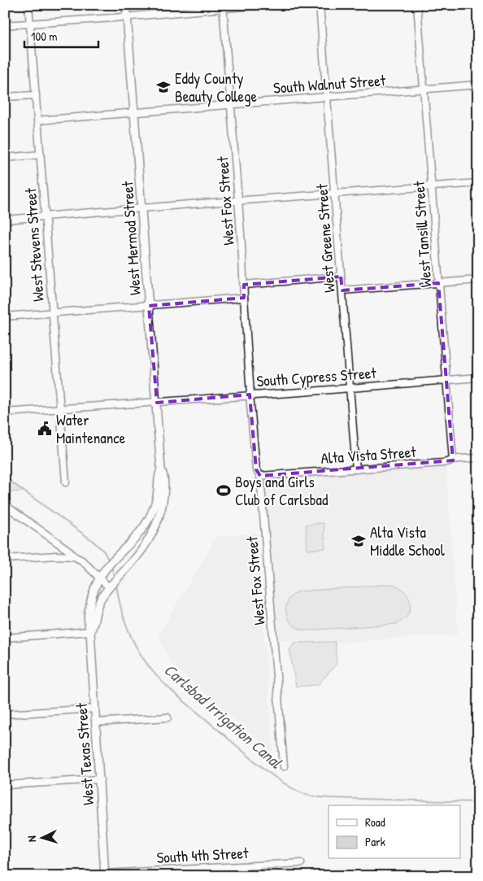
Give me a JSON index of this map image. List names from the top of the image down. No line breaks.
{"streets":{"street":["South Walnut Street","West Fox Street","West Tansill Street","West Mermod Street","West Greene Street","West Stevens Street","South Cypress Street","Alta Vista Street","West Texas Street","South 4th Street"]},"crossings":[["South Walnut Street","West Fox Street"],["South Walnut Street","West Tansill Street"],["South Walnut Street","West Mermod Street"],["South Walnut Street","West Greene Street"],["South Walnut Street","West Stevens Street"],["West Fox Street","South Cypress Street"],["West Fox Street","Alta Vista Street"],["West Tansill Street","South Cypress Street"],["West Tansill Street","Alta Vista Street"],["West Mermod Street","South Cypress Street"],["West Mermod Street","West Texas Street"],["West Greene Street","South Cypress Street"],["West Greene Street","Alta Vista Street"],["West Stevens Street","South Cypress Street"],["West Texas Street","South 4th Street"]],"water":["Carlsbad Irrigation Canal"],"places":{"school or university":["Eddy County Beauty College","Alta Vista Middle School"],"public building":["Water Maintenance"],"sports":["Boys and Girls Club of Carlsbad"]},"legend":["Road","Park"],"scale_bar":"100 m","north":"left"}
